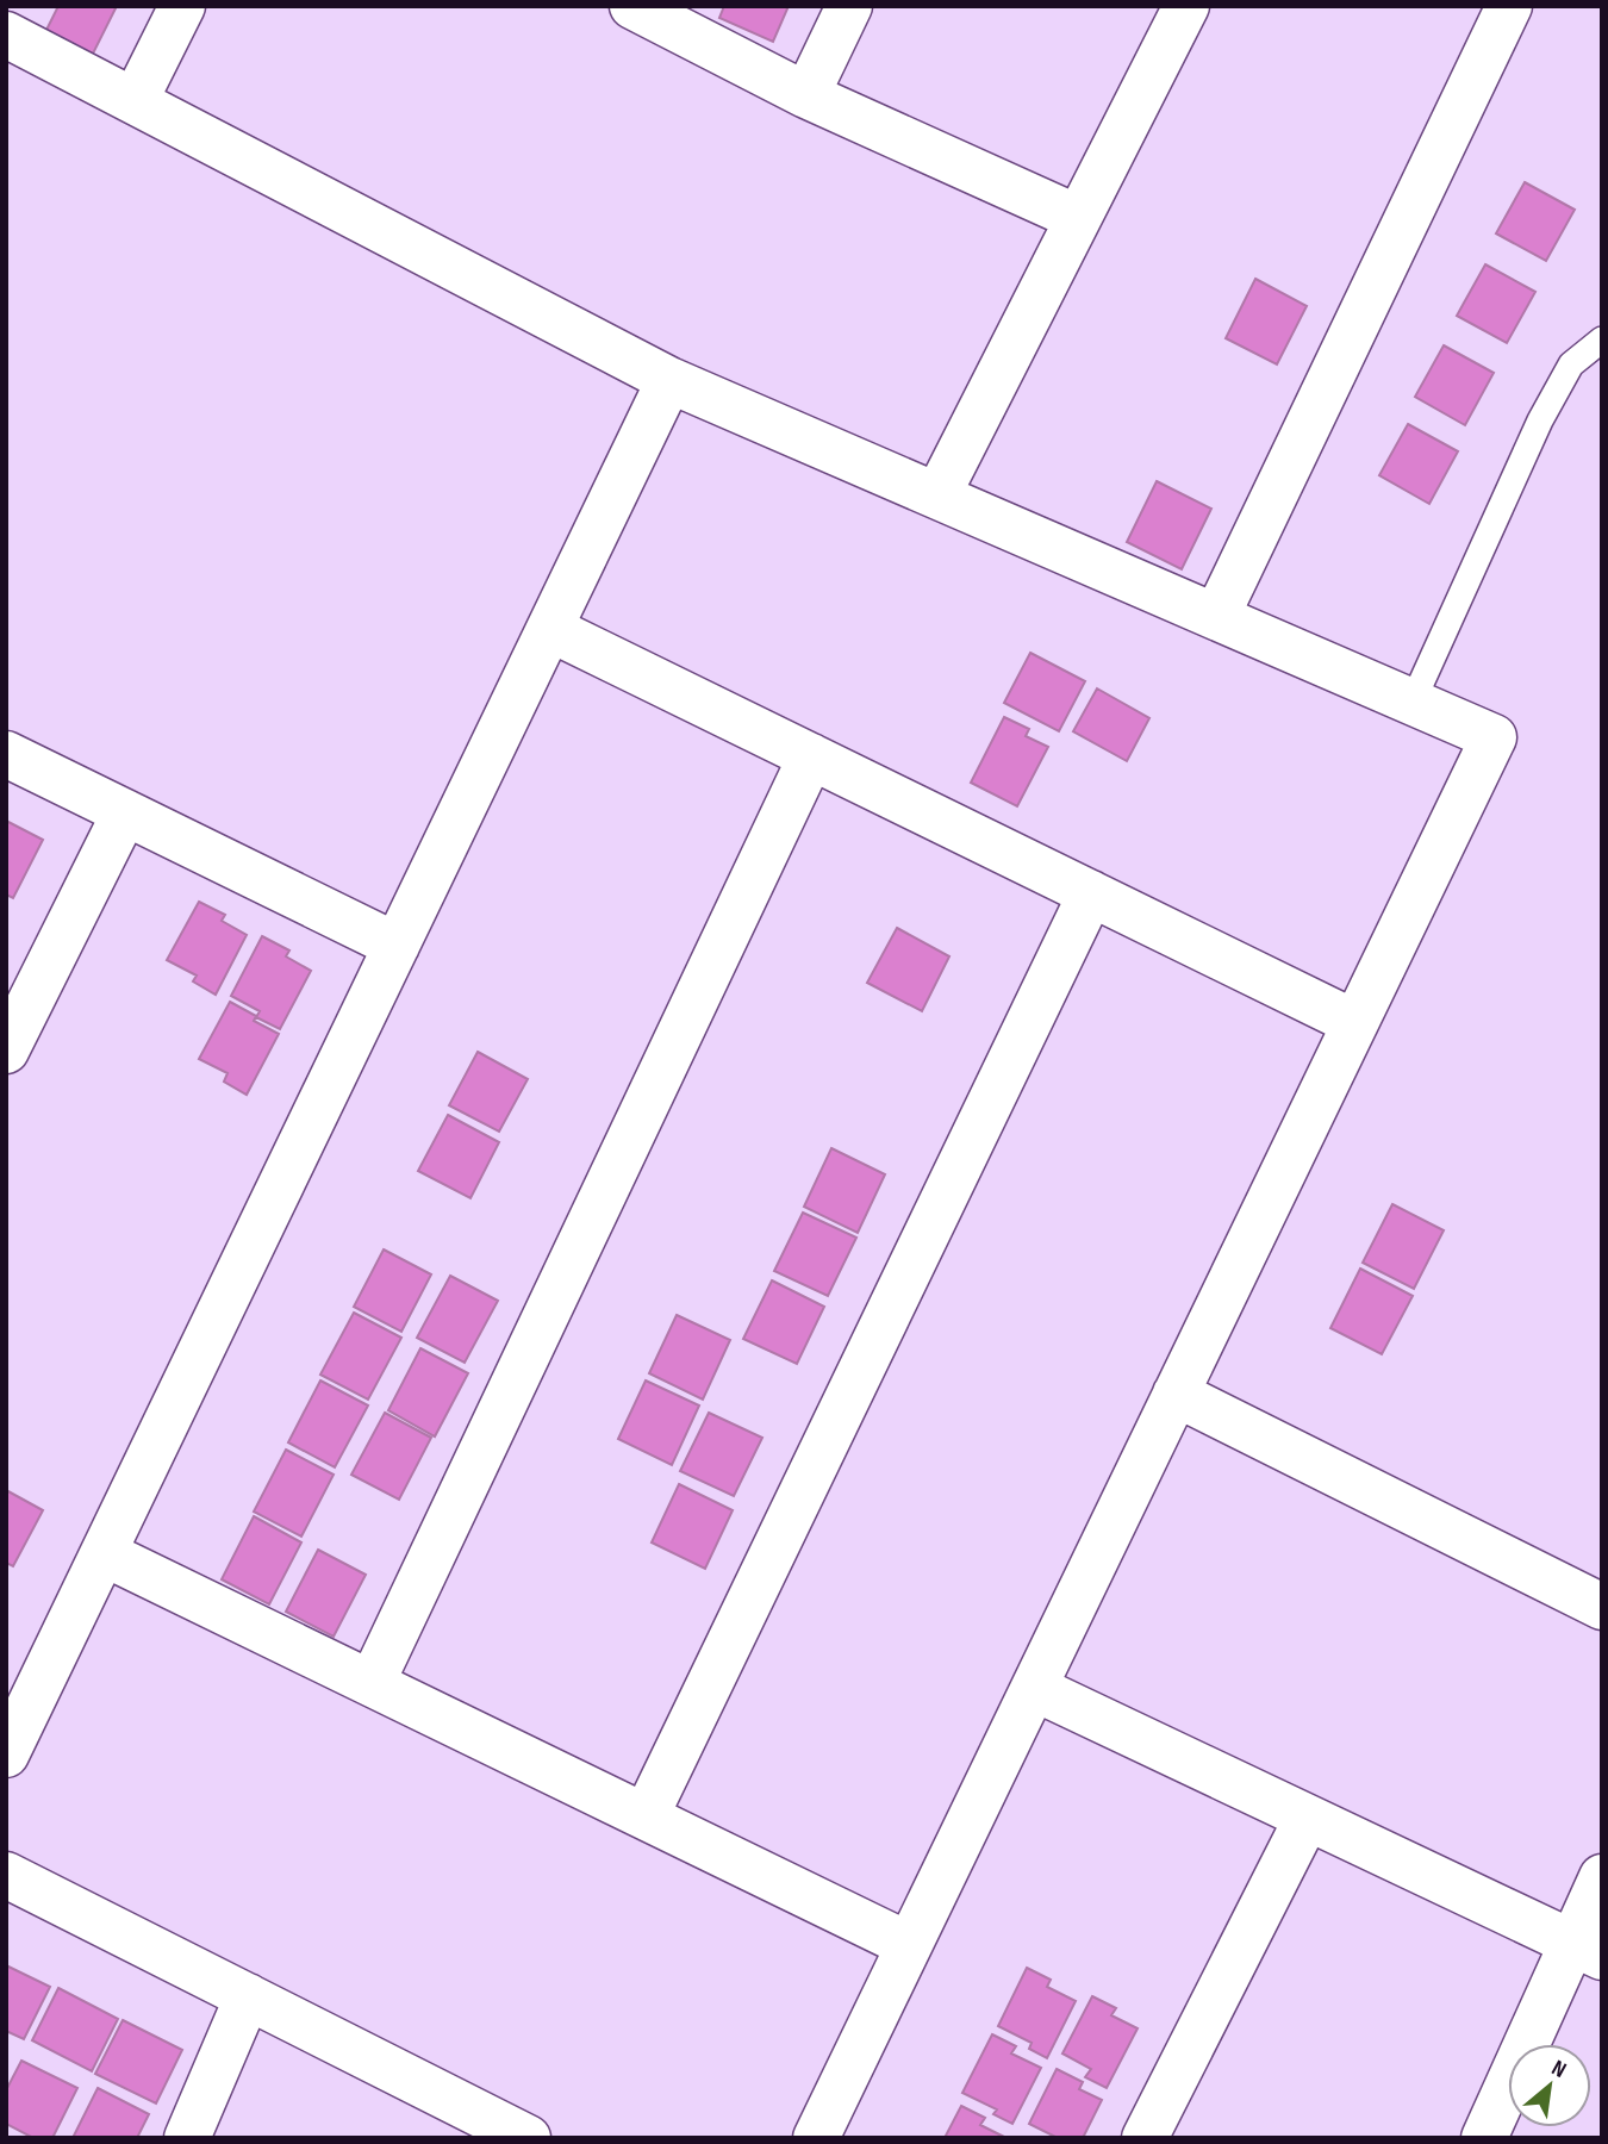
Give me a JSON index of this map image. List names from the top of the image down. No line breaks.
{"north":"top right"}
